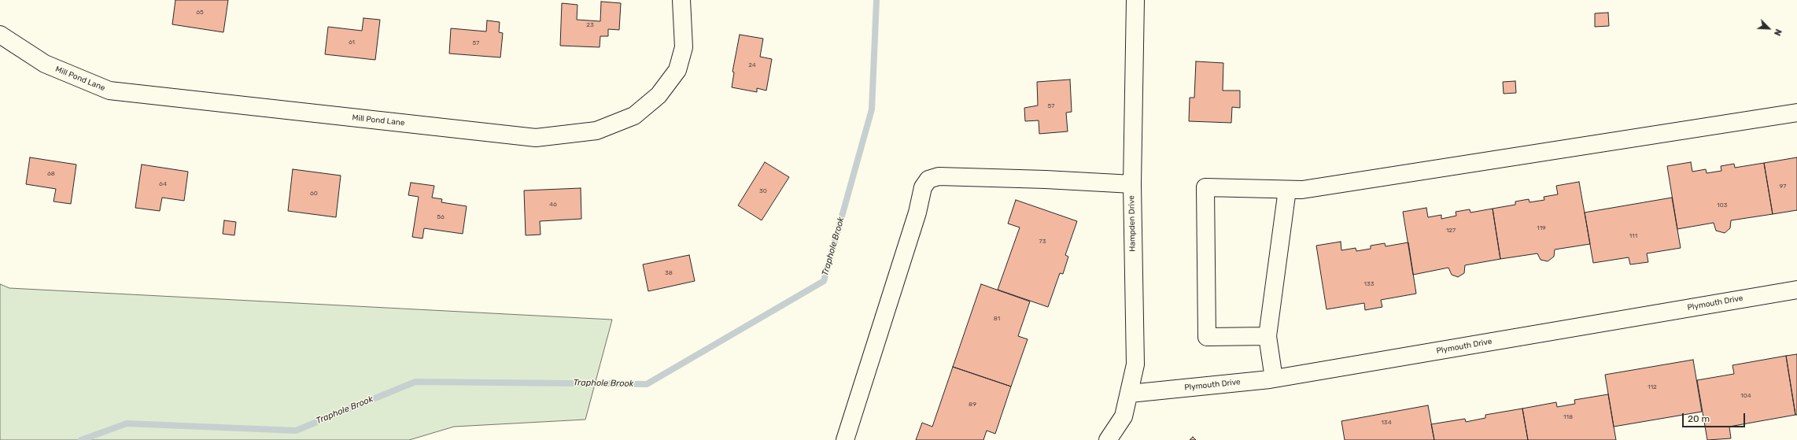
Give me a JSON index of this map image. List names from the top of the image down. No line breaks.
{"streets":{"street":["Mill Pond Lane","Hampden Drive","Plymouth Drive"]},"crossings":[["Hampden Drive","Plymouth Drive"]],"water":["Traphole Brook"],"house_numbers":["65","23","61","57","24","57","68","64","97","30","60","46","103","56","119","127","111","73","38","133","81","112","104","89","118","134"],"scale_bar":"20 m","north":"bottom right"}
